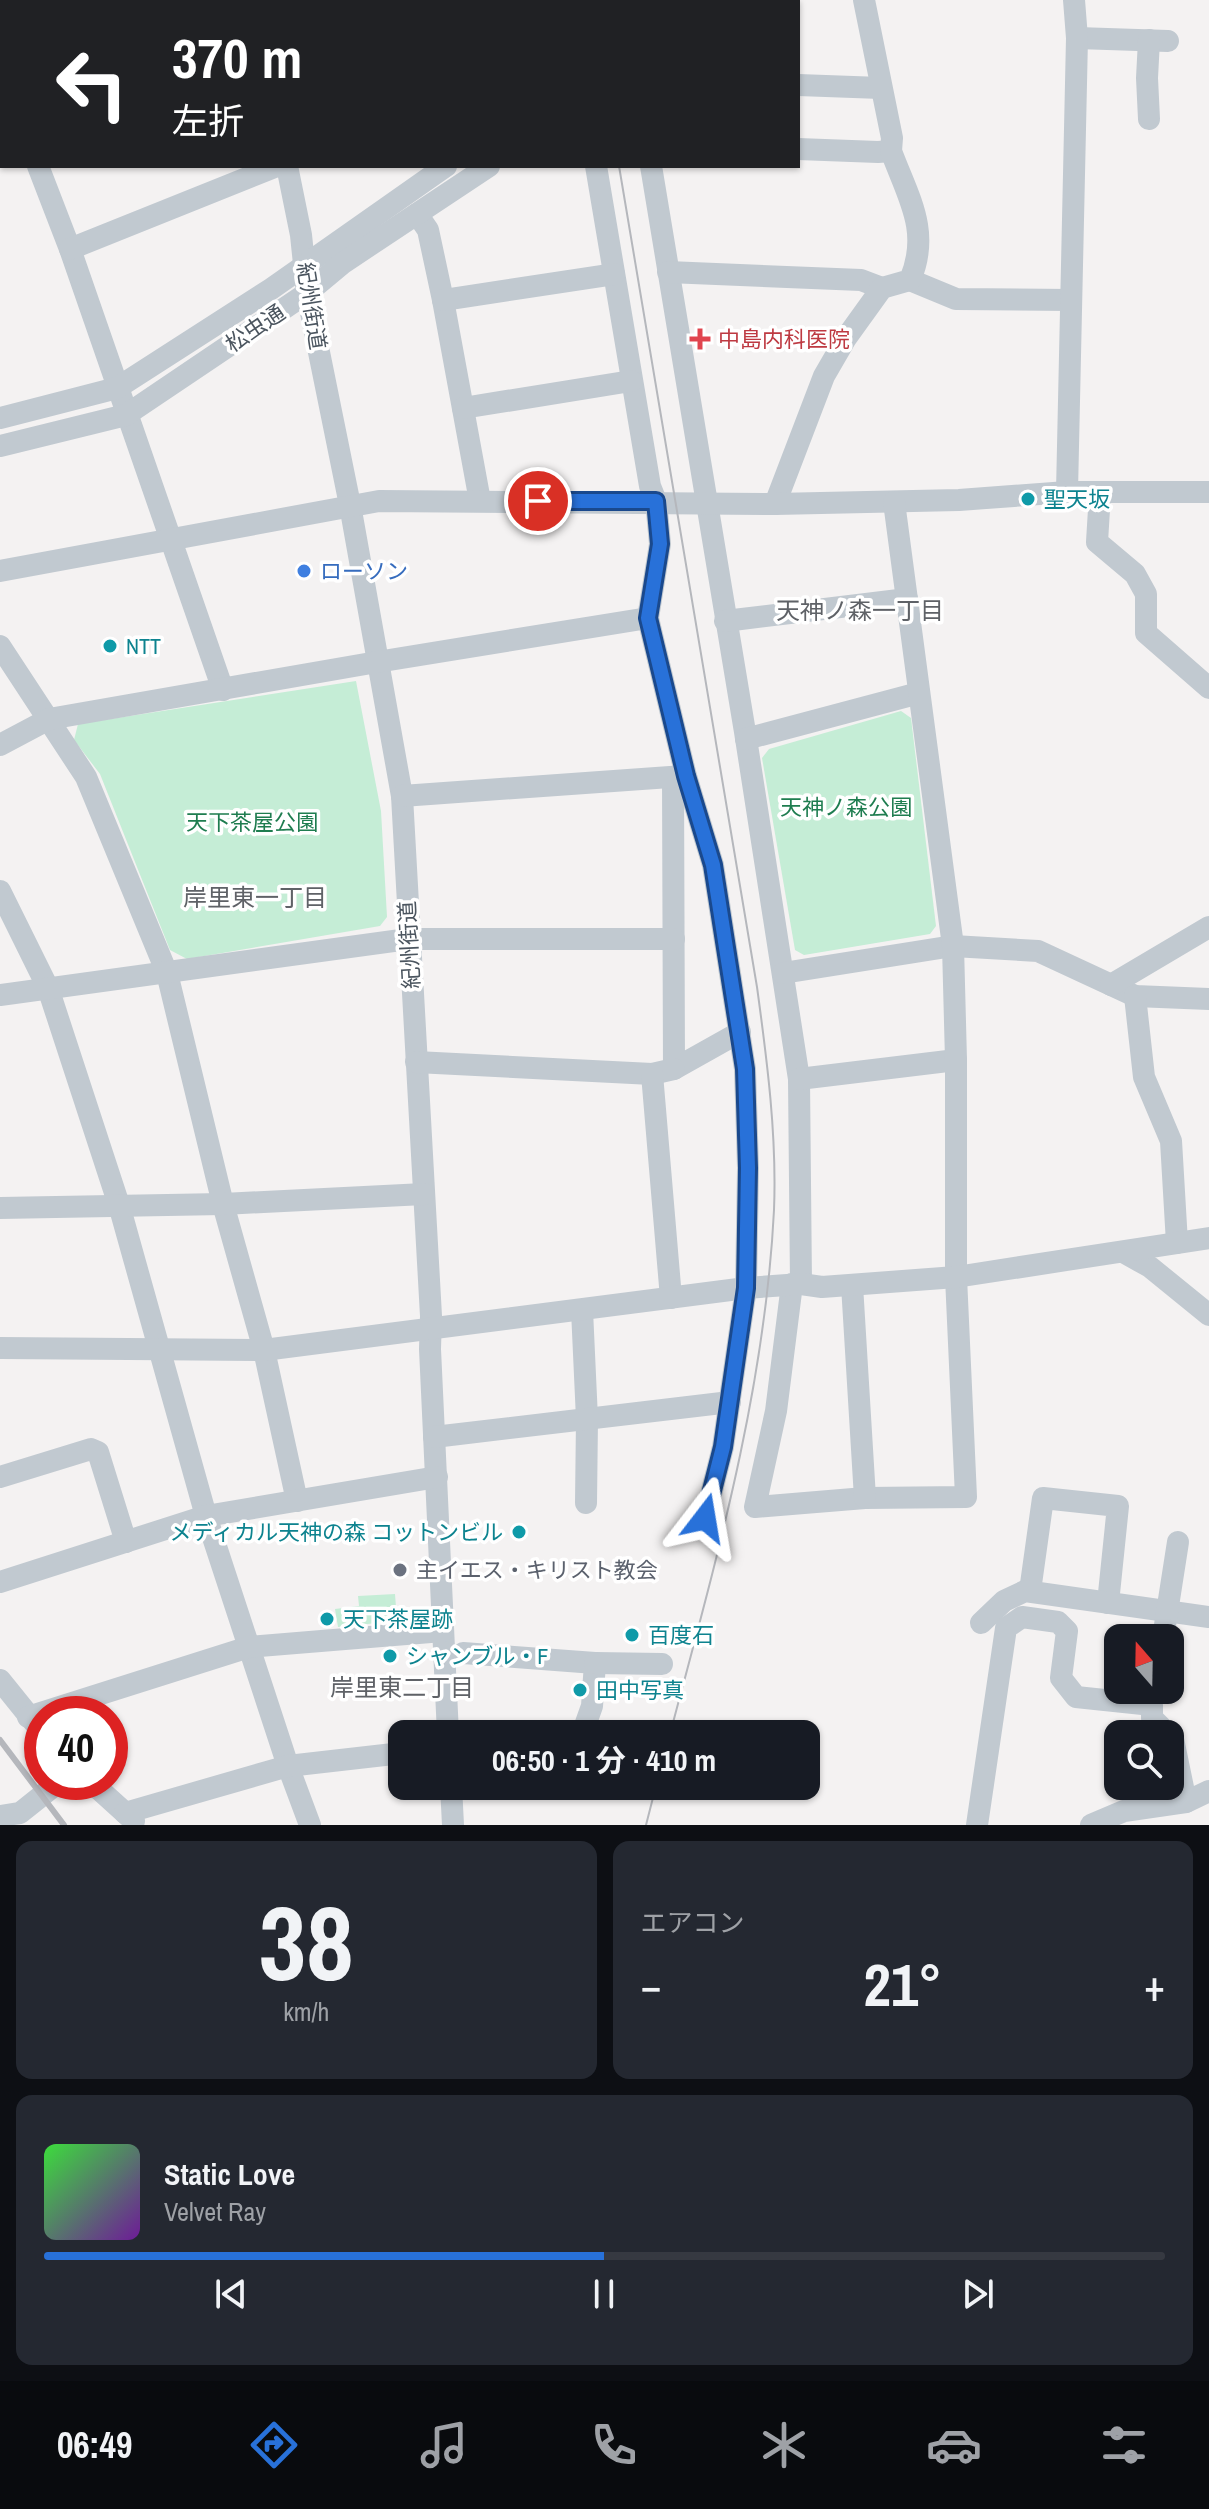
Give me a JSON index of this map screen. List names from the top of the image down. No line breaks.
{"streets":{"street":["紀州街道","松虫通"]},"crossings":[["紀州街道","松虫通"]],"districts":["天神ノ森一丁目","岸里東一丁目","岸里東二丁目"],"parks":["天神ノ森公園","天下茶屋公園"],"places":{"health":["中島内科医院"],"other":["聖天坂","ローソン","NTT","メディカル天神の森 コットンビル","主イエス・キリスト教会","天下茶屋跡","百度石","シャンブル・F","田中写真"]},"north":"top","page":{"turn":["370 m","左折"],"limit":"40","trip":"06:50 · 1 分 · 410 m","tile":[["38","km/h"],"エアコン"],"heat":["−","21°","+"],"song":["Static Love","Velvet Ray"],"tabs":"06:49"}}
